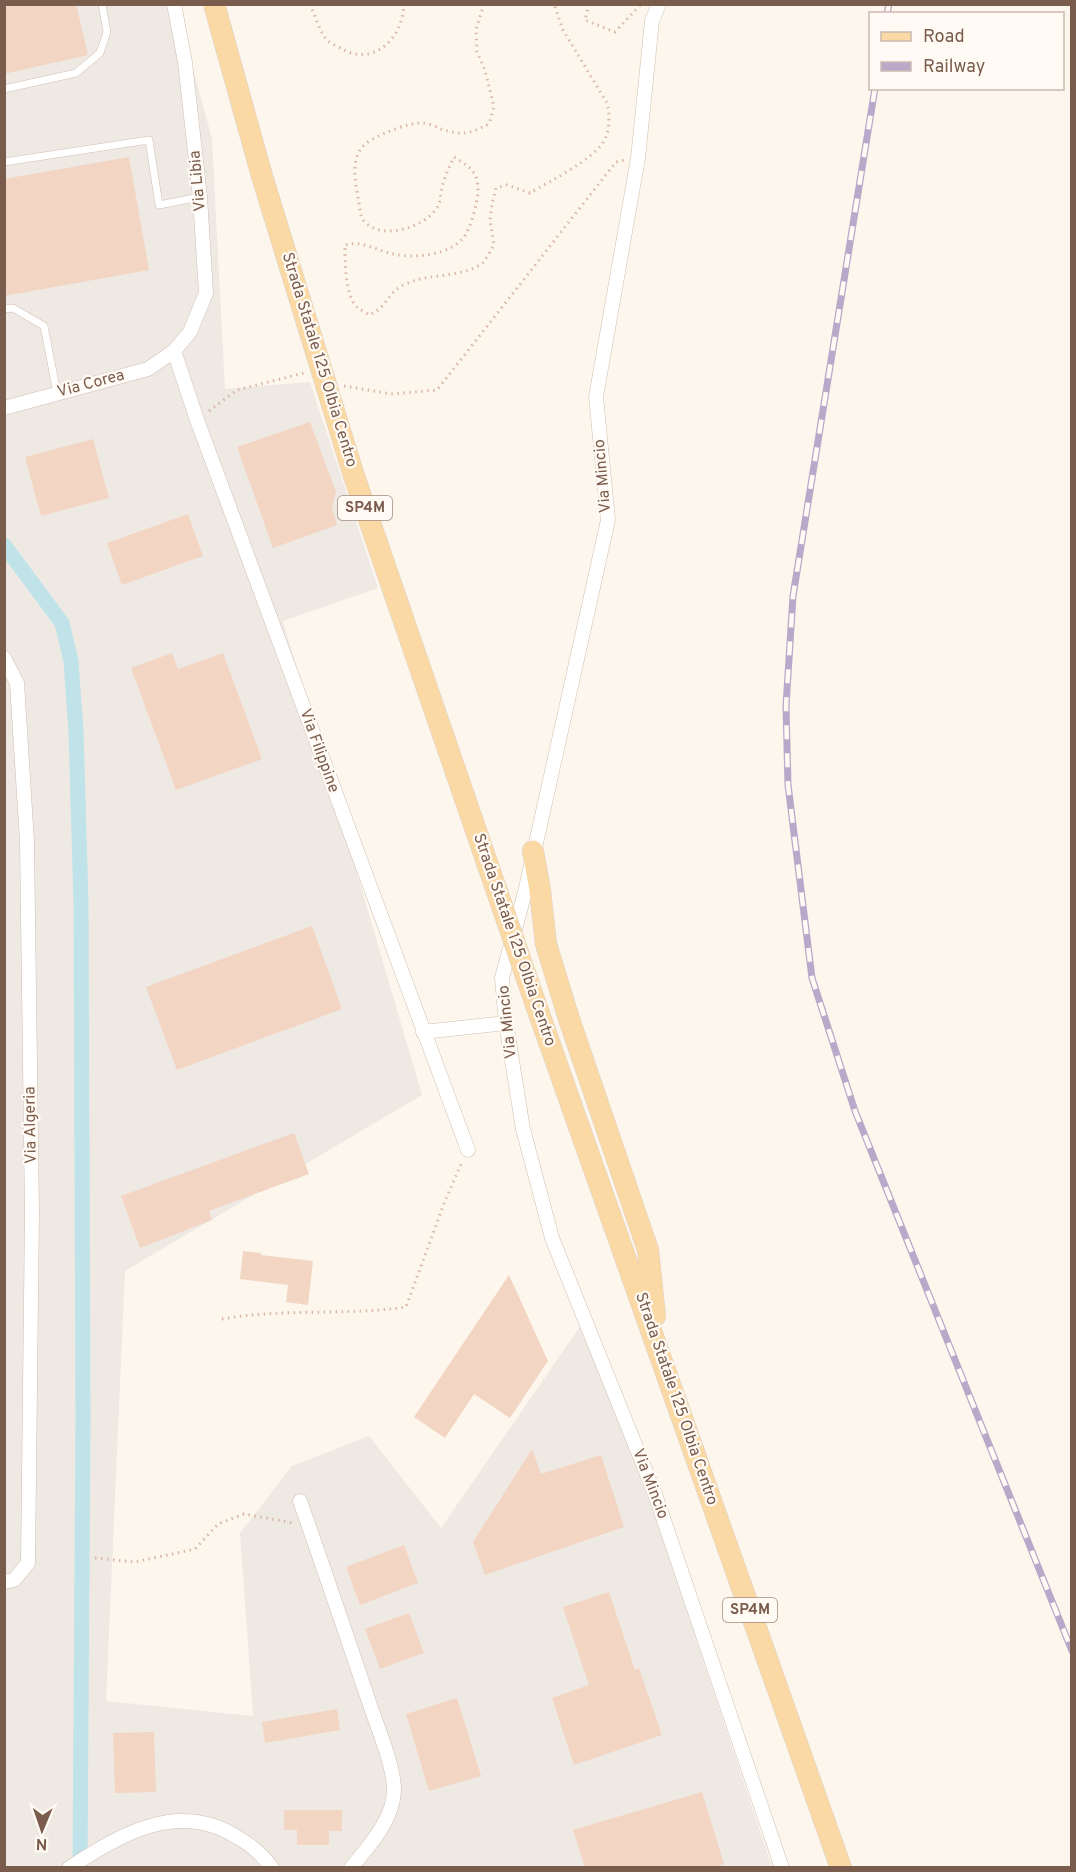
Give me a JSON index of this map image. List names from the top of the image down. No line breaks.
{"streets":{"main road":["Strada Statale 125 Olbia Centro","SP4M"],"street":["Via Libia","Via Corea","Via Mincio","Via Filippine","Via Algeria"]},"crossings":[["Via Libia","Via Corea"],["Via Libia","Via Filippine"],["Via Corea","Via Filippine"]],"legend":["Road","Railway"],"north":"bottom"}
